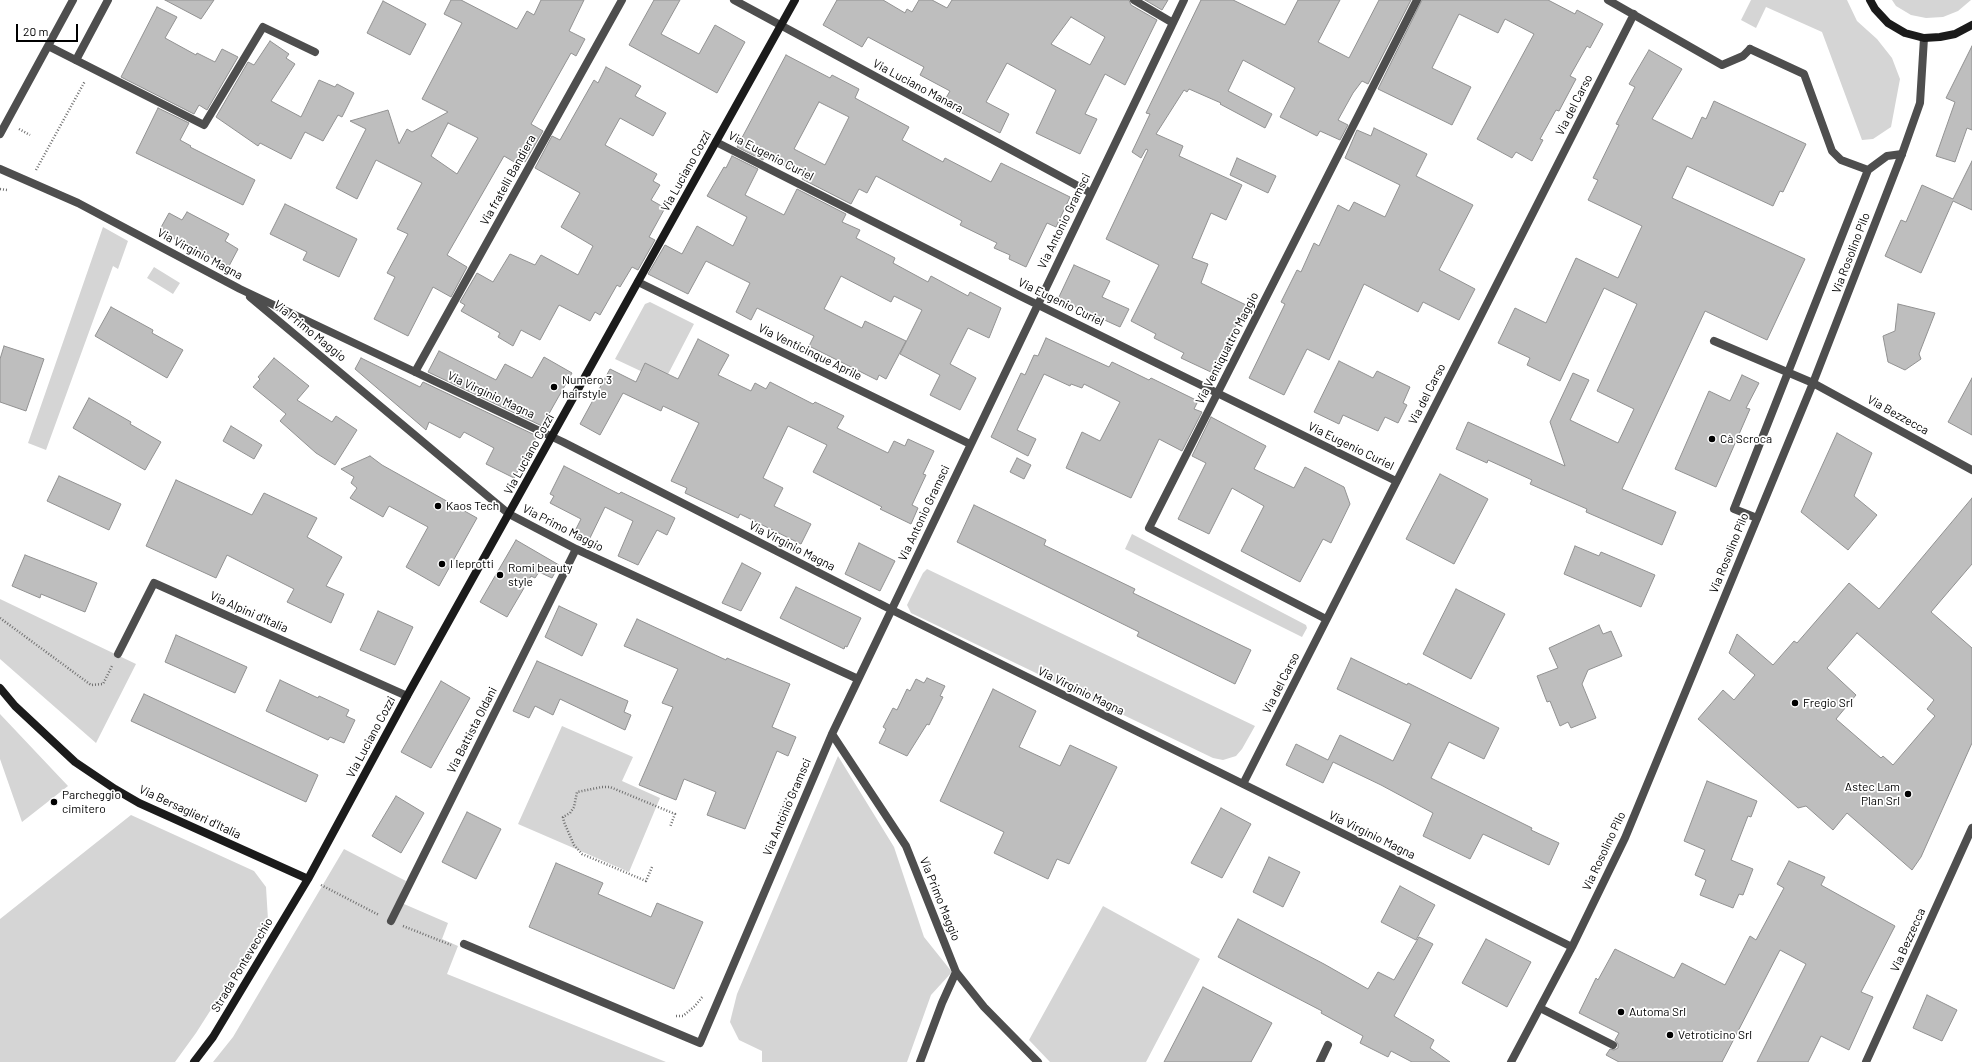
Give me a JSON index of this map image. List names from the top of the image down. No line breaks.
{"streets":{"street":["Via Luciano Manara","Via del Carso","Via Eugenio Curiel","Via Luciano Cozzi","Via fratelli Bandiera","Via Antonio Gramsci","Via Rosolino Pilo","Via Virginio Magna","Via Primo Maggio","Via Ventiquattro Maggio","Via Venticinque Aprile","Via Bezzecca","Via Alpini d'Italia","Via Battista Oldani","Via Bersaglieri d'Italia","Strada Pontevecchio"]},"crossings":[["Via Luciano Manara","Via Luciano Cozzi"],["Via Luciano Manara","Via Antonio Gramsci"],["Via del Carso","Via Eugenio Curiel"],["Via del Carso","Via Virginio Magna"],["Via del Carso","Via Ventiquattro Maggio"],["Via Eugenio Curiel","Via Luciano Cozzi"],["Via Eugenio Curiel","Via Antonio Gramsci"],["Via Eugenio Curiel","Via Ventiquattro Maggio"],["Via Luciano Cozzi","Via Virginio Magna"],["Via Luciano Cozzi","Via Primo Maggio"],["Via Luciano Cozzi","Via Venticinque Aprile"],["Via Luciano Cozzi","Via Alpini d'Italia"],["Via Luciano Cozzi","Via Bersaglieri d'Italia"],["Via Luciano Cozzi","Strada Pontevecchio"],["Via fratelli Bandiera","Via Virginio Magna"],["Via Antonio Gramsci","Via Virginio Magna"],["Via Antonio Gramsci","Via Primo Maggio"],["Via Antonio Gramsci","Via Venticinque Aprile"],["Via Rosolino Pilo","Via Virginio Magna"],["Via Rosolino Pilo","Via Bezzecca"],["Via Virginio Magna","Via Primo Maggio"],["Via Primo Maggio","Via Battista Oldani"],["Via Bersaglieri d'Italia","Strada Pontevecchio"]],"places":["Numero 3 hairstyle","Cà Scroca","Kaos Tech","I leprotti","Romi beauty style","Fregio Srl","Astec Lam Plan Srl","Parcheggio cimitero","Automa Srl","Vetroticino Srl"],"scale_bar":"20 m"}
